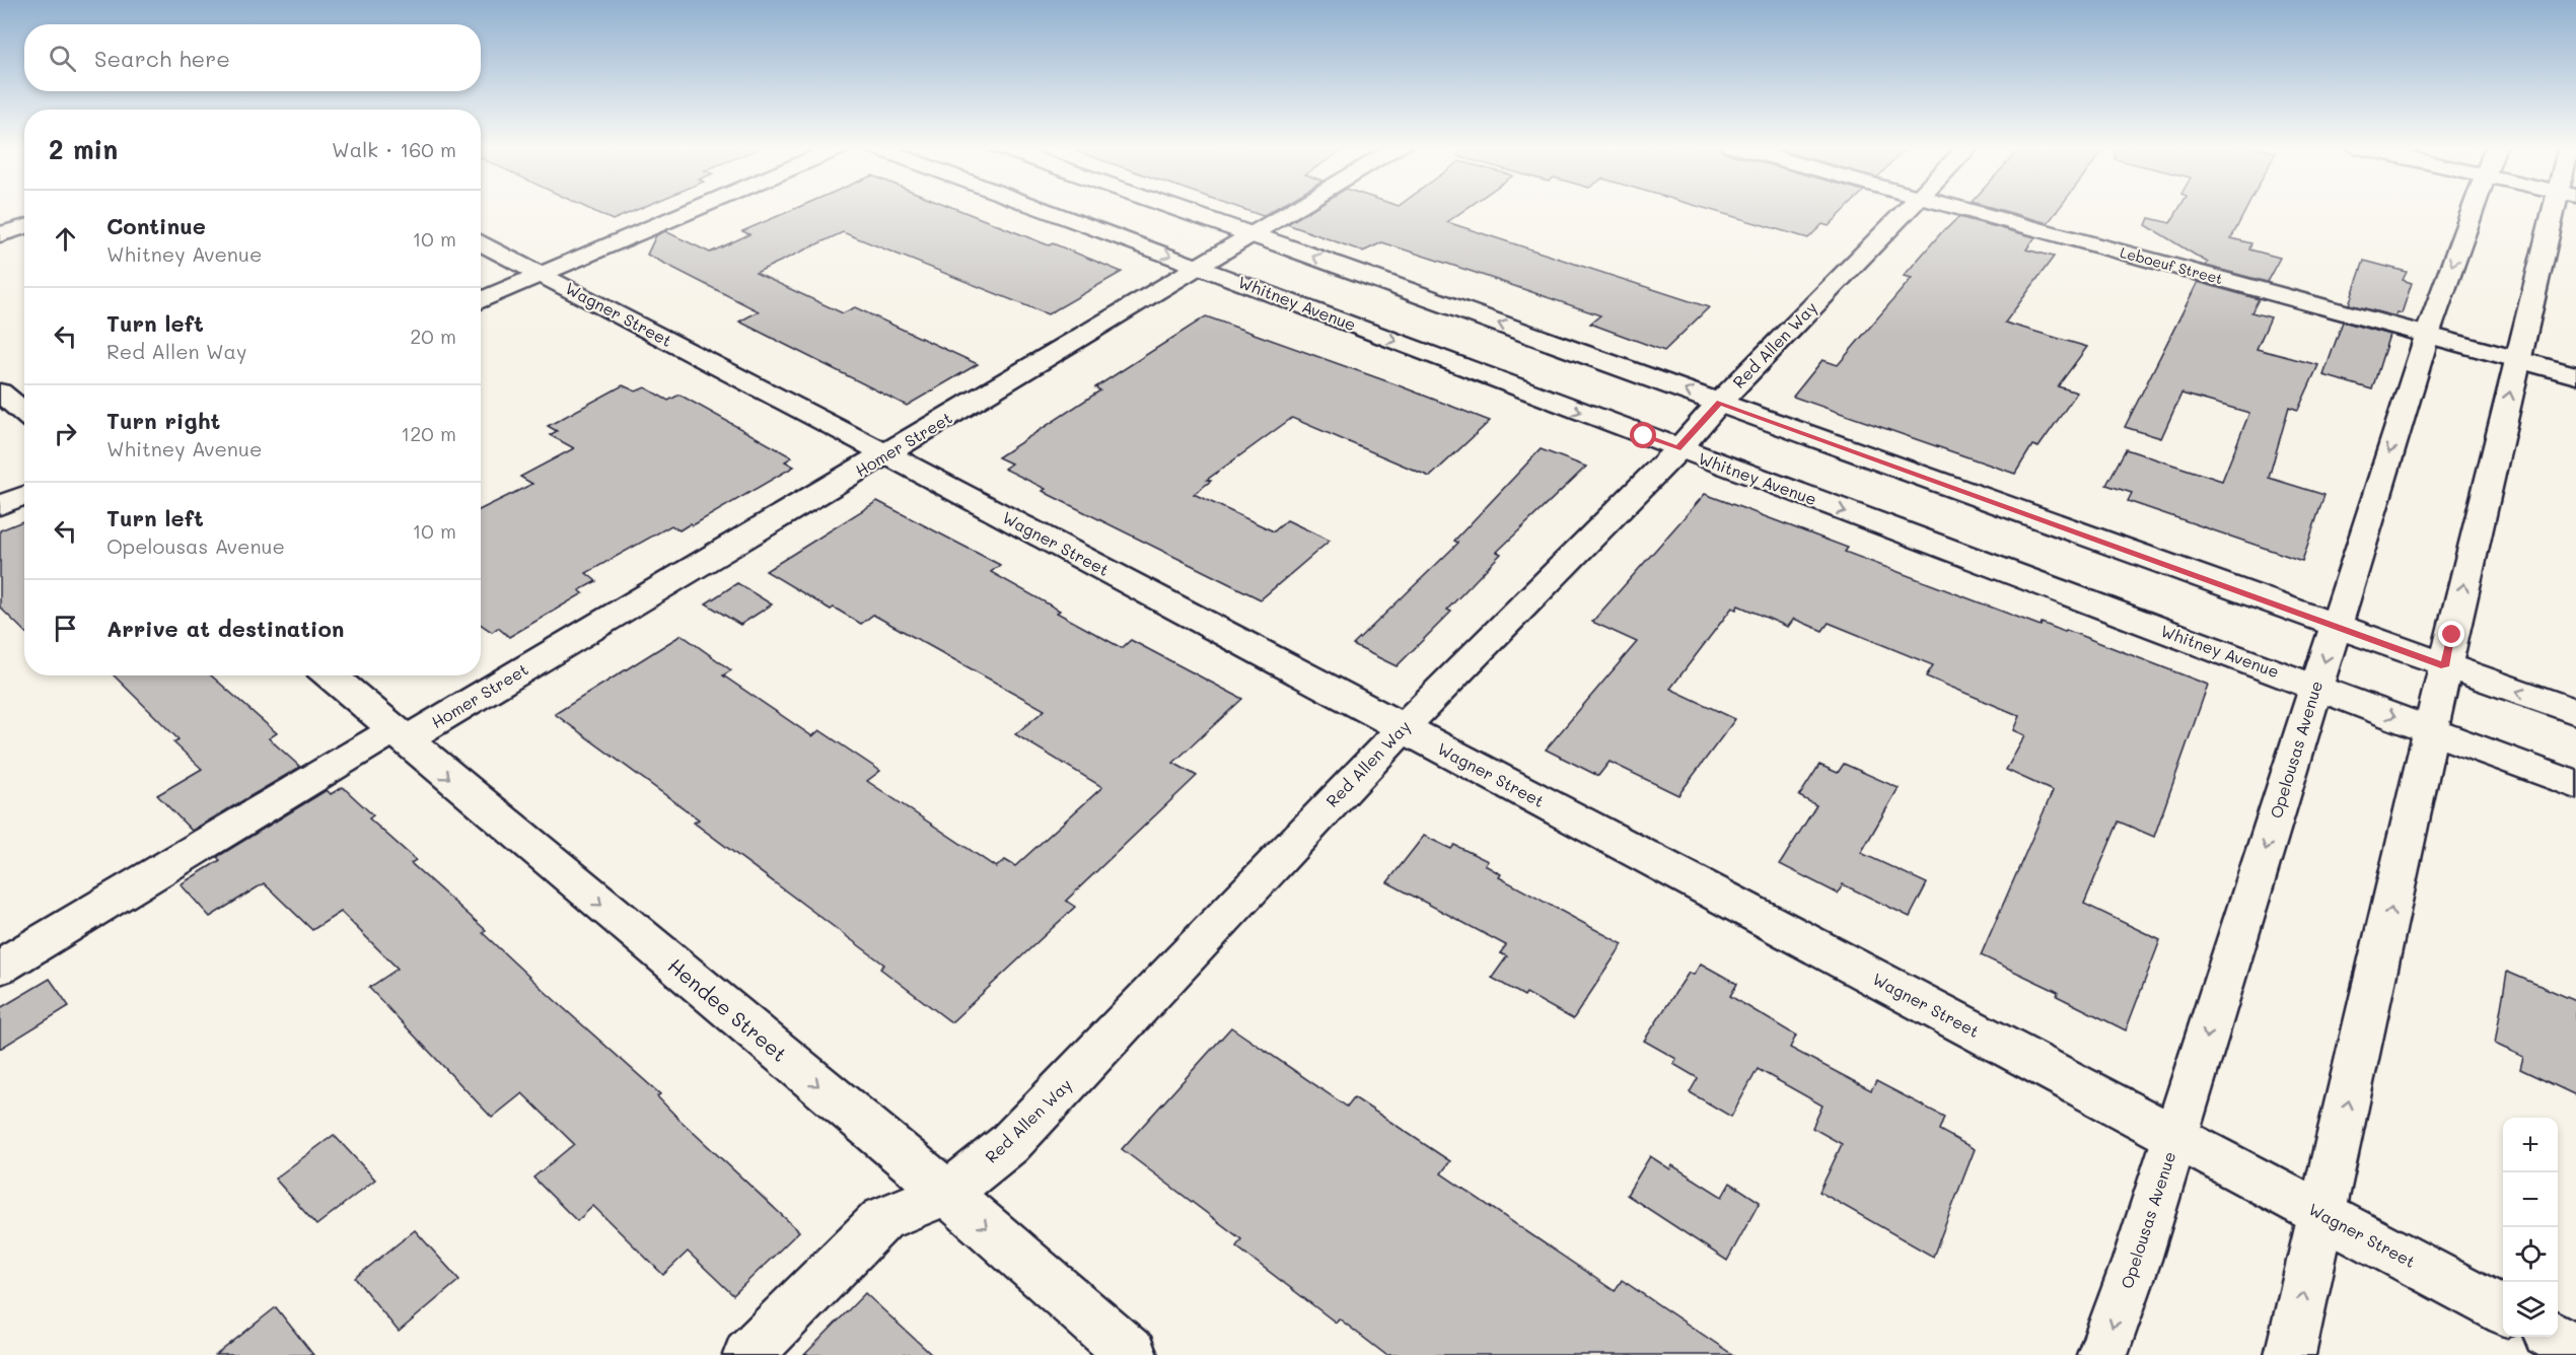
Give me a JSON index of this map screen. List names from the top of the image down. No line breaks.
{"streets":{"street":["Leboeuf Street","Whitney Avenue","Wagner Street","Red Allen Way","Homer Street","Opelousas Avenue","Hendee Street"]},"crossings":[["Leboeuf Street","Opelousas Avenue"],["Whitney Avenue","Red Allen Way"],["Whitney Avenue","Homer Street"],["Whitney Avenue","Opelousas Avenue"],["Wagner Street","Red Allen Way"],["Wagner Street","Homer Street"],["Wagner Street","Opelousas Avenue"],["Red Allen Way","Hendee Street"],["Homer Street","Hendee Street"]],"one_way":["Hendee Street"],"page":{"search":"Search here","heading":["2 min","Walk · 160 m"],"list":[["Continue","Whitney Avenue","10 m"],["Turn left","Red Allen Way","20 m"],["Turn right","Whitney Avenue","120 m"],["Turn left","Opelousas Avenue","10 m"],"Arrive at destination"],"map_buttons":["+","−"]}}
